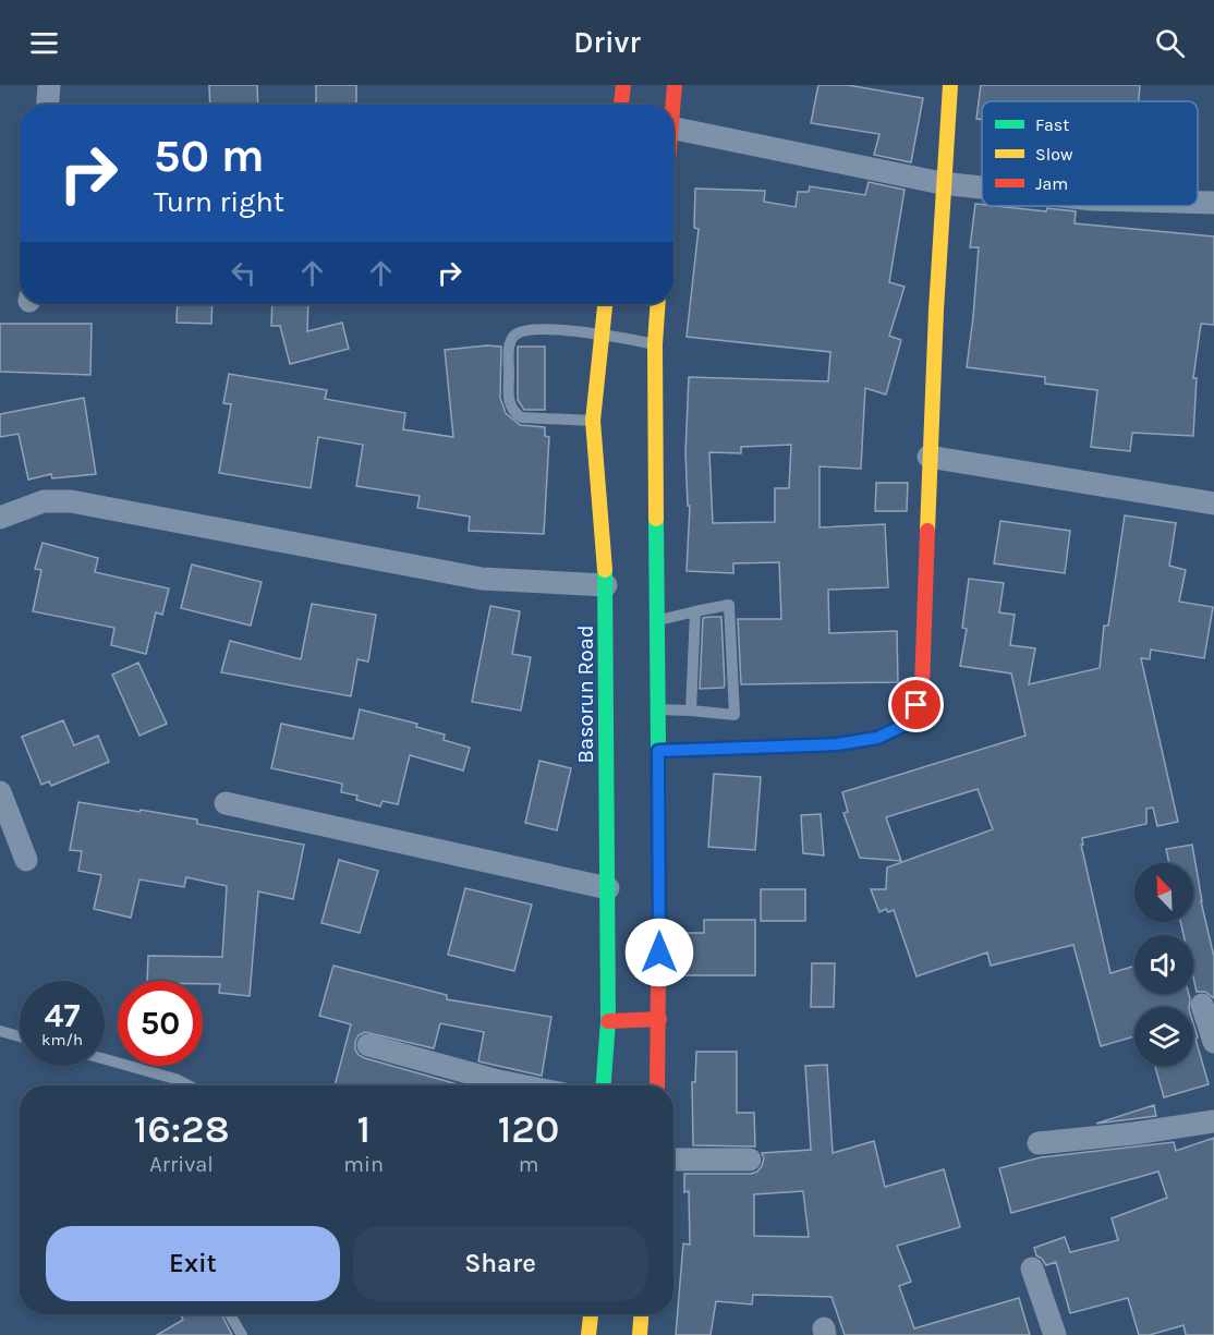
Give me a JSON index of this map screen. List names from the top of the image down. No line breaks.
{"streets":{"main road":["Basorun Road"]},"legend":["Fast","Slow","Jam"],"north":"top left","page":{"header":"Drivr","turn":["50 m","Turn right"],"speed":"47 km/h","limit":"50","eta":["16:28","Arrival","1","min","120","m"],"buttons":["Exit","Share"]}}
